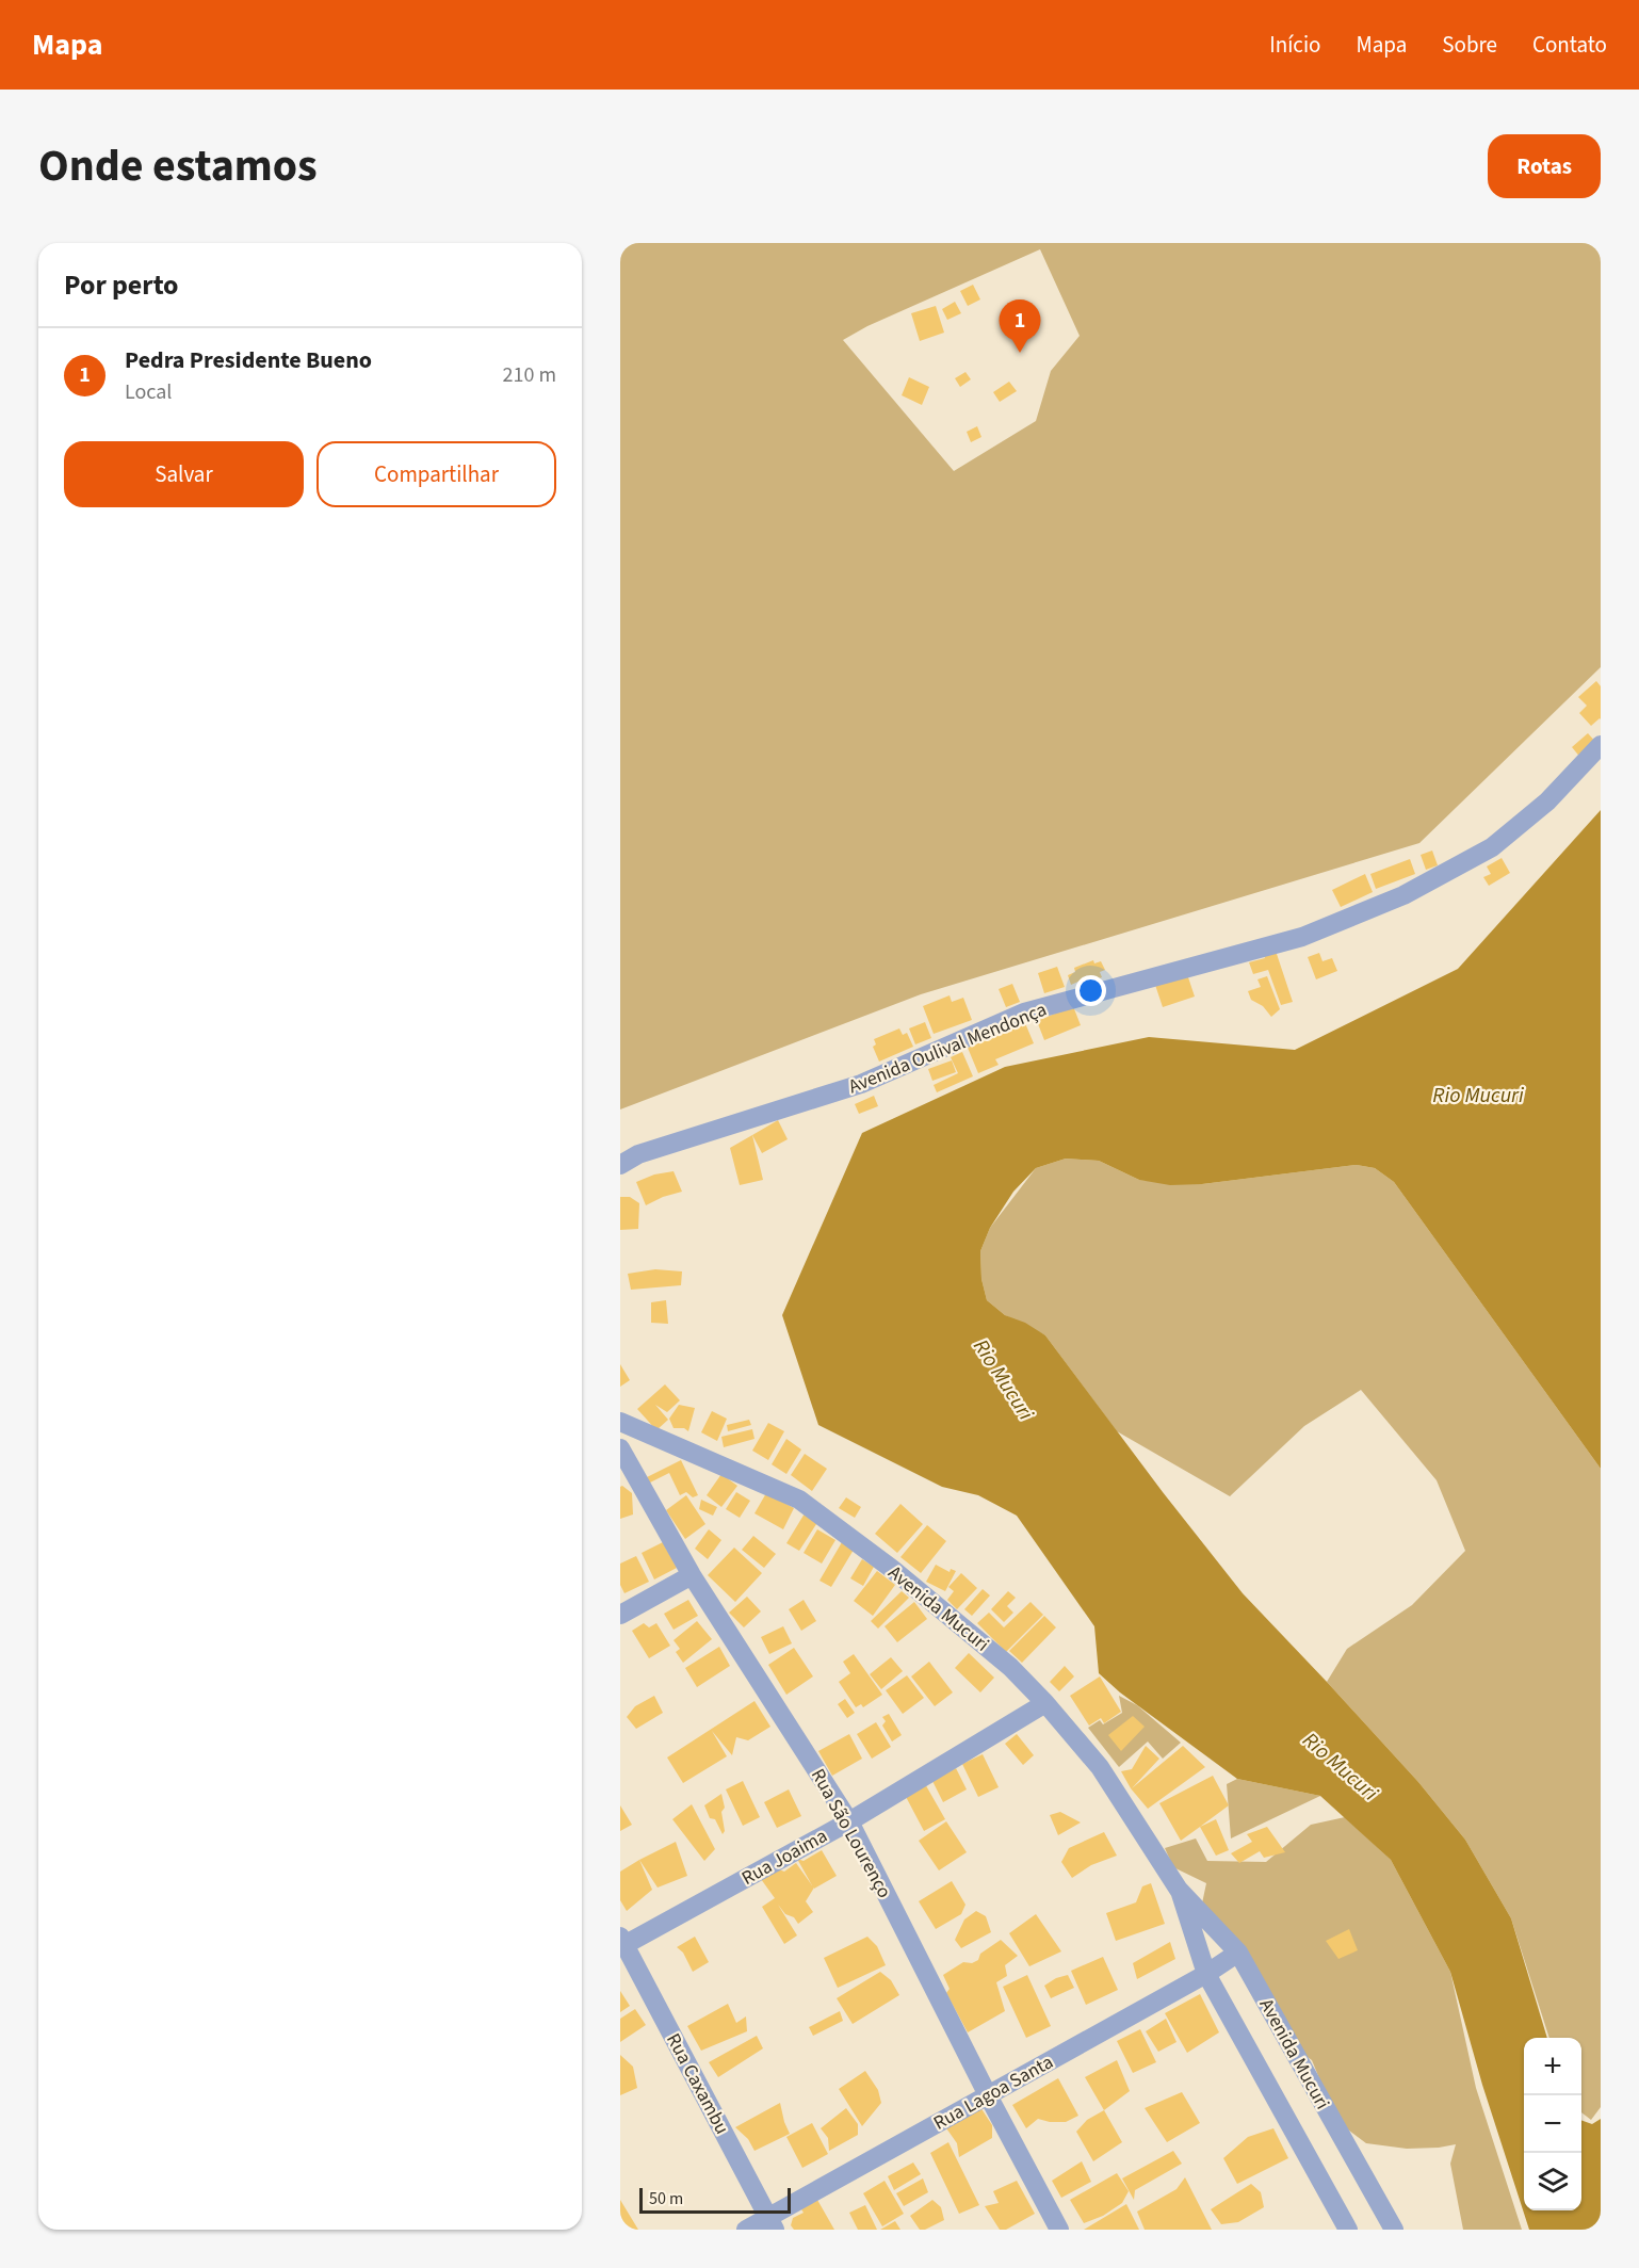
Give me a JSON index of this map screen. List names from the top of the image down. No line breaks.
{"streets":{"street":["Avenida Oulival Mendonça","Avenida Mucuri","Rua São Lourenço","Rua Joaima","Rua Caxambu","Rua Lagoa Santa"]},"crossings":[["Avenida Mucuri","Rua Joaima"],["Avenida Mucuri","Rua Lagoa Santa"],["Rua São Lourenço","Rua Joaima"],["Rua São Lourenço","Rua Lagoa Santa"],["Rua Joaima","Rua Caxambu"],["Rua Caxambu","Rua Lagoa Santa"]],"water":["Rio Mucuri"],"scale_bar":"50 m","page":{"header":"Mapa","nav":["Início","Mapa","Sobre","Contato"],"title":"Onde estamos","buttons":["Rotas",["Salvar","Compartilhar"]],"heading":"Por perto","pins":"1","list":[{"mark":"1","name":"Pedra Presidente Bueno","note":"Local","value":"210 m"}],"map_buttons":["+","−"],"scale":"50 m"}}
